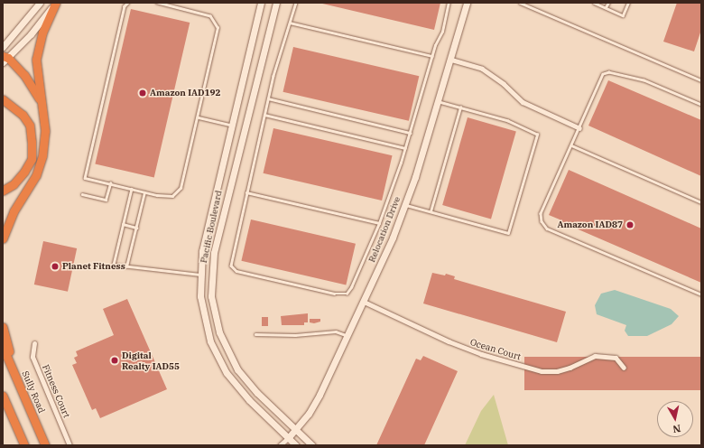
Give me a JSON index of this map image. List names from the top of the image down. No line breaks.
{"streets":{"highway":["Sully Road"],"main road":["Pacific Boulevard","Relocation Drive"],"street":["Ocean Court","Fitness Court"]},"crossings":[["Pacific Boulevard","Relocation Drive"],["Relocation Drive","Ocean Court"]],"places":["Amazon IAD192","Amazon IAD87","Planet Fitness","Digital Realty IAD55"],"north":"bottom"}
